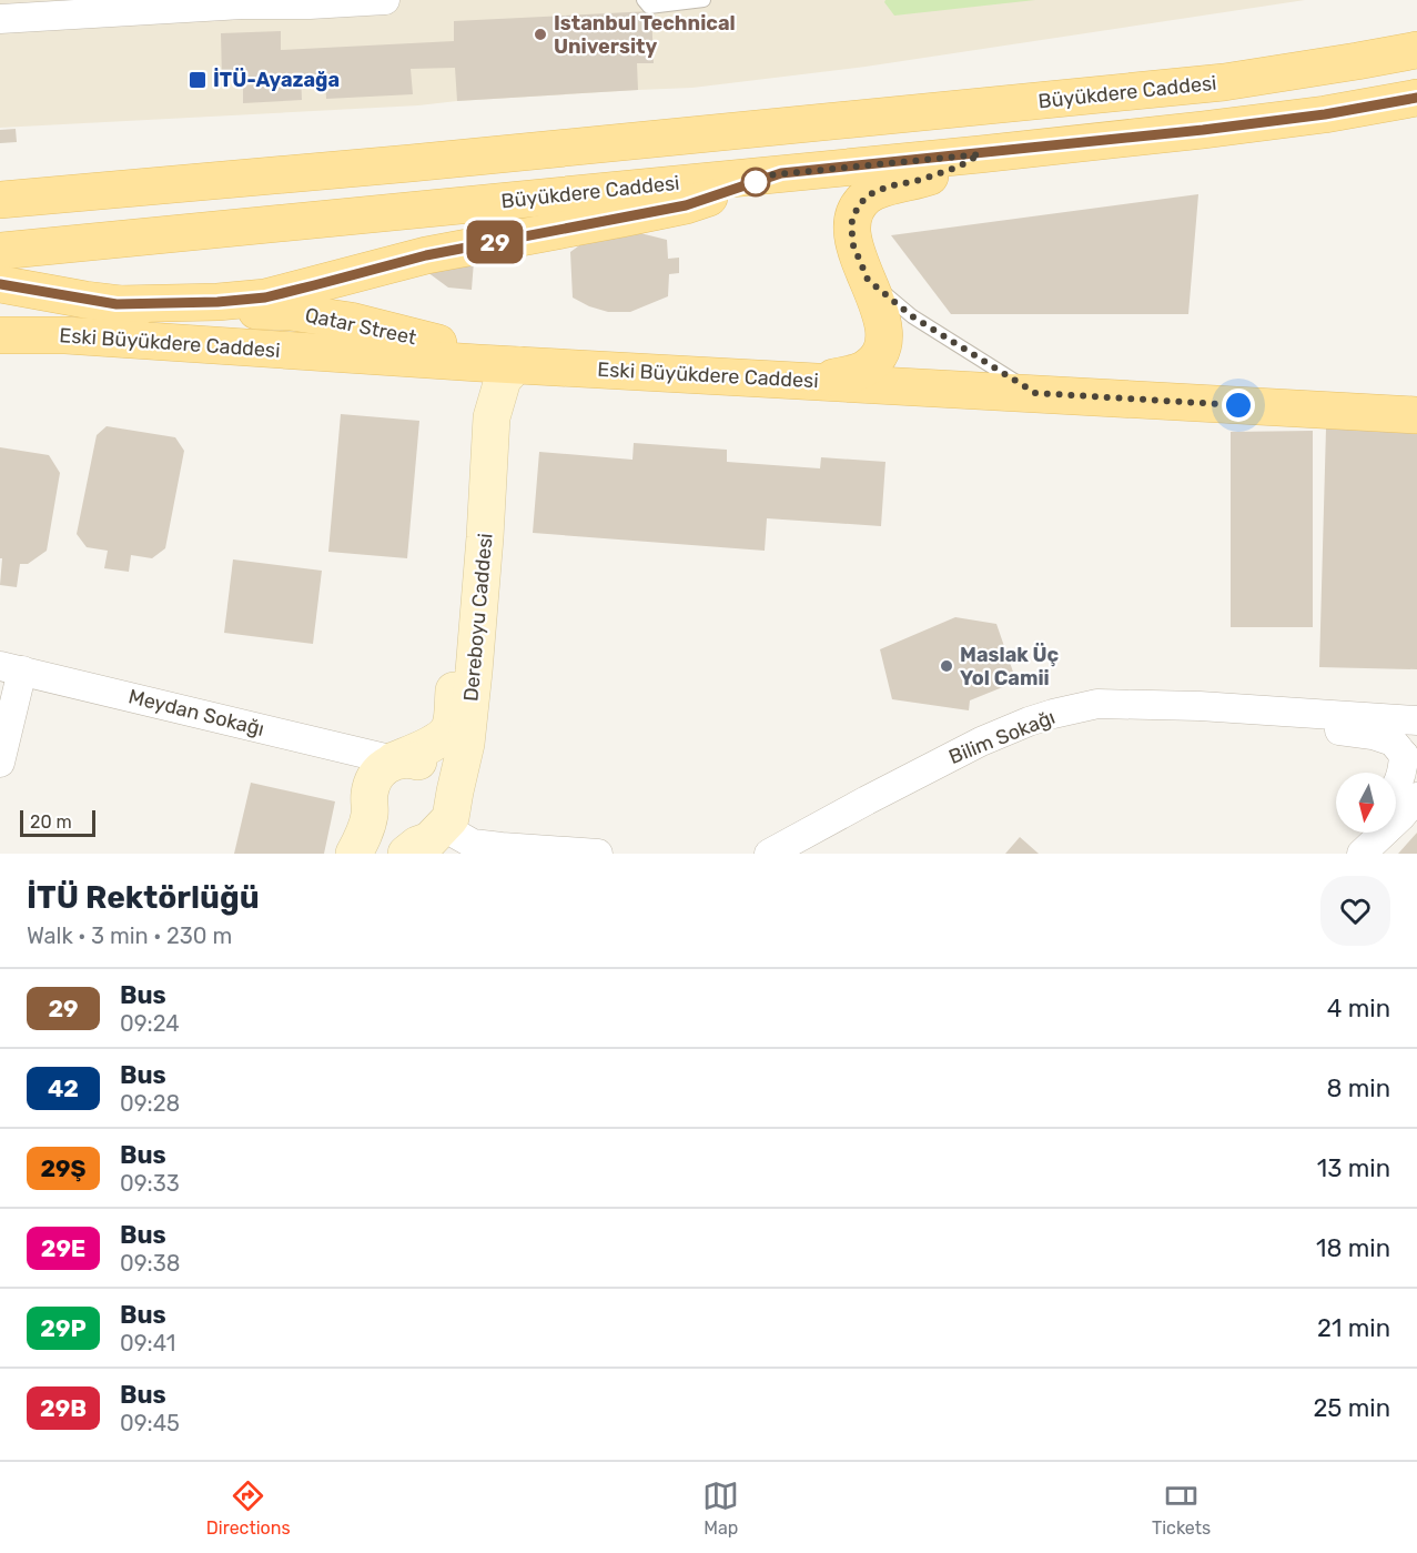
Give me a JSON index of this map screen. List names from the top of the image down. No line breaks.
{"streets":{"main road":["Büyükdere Caddesi","Qatar Street","Eski Büyükdere Caddesi"],"street":["Dereboyu Caddesi","Meydan Sokağı","Bilim Sokağı"]},"crossings":[["Qatar Street","Eski Büyükdere Caddesi"],["Qatar Street","Dereboyu Caddesi"],["Eski Büyükdere Caddesi","Dereboyu Caddesi"],["Dereboyu Caddesi","Meydan Sokağı"]],"places":{"other":["Istanbul Technical University","Maslak Üç Yol Camii"],"transit":["İTÜ-Ayazağa"]},"lines":["bus line 29"],"scale_bar":"20 m","north":"bottom","page":{"on_map":"29","scale":"20 m","heading":["İTÜ Rektörlüğü","Walk · 3 min · 230 m"],"list":[{"mark":"29","name":"Bus","note":"09:24","value":"4 min"},{"mark":"42","name":"Bus","note":"09:28","value":"8 min"},{"mark":"29Ş","name":"Bus","note":"09:33","value":"13 min"},{"mark":"29E","name":"Bus","note":"09:38","value":"18 min"},{"mark":"29P","name":"Bus","note":"09:41","value":"21 min"},{"mark":"29B","name":"Bus","note":"09:45","value":"25 min"}],"tabs":["Directions","Map","Tickets"]}}
